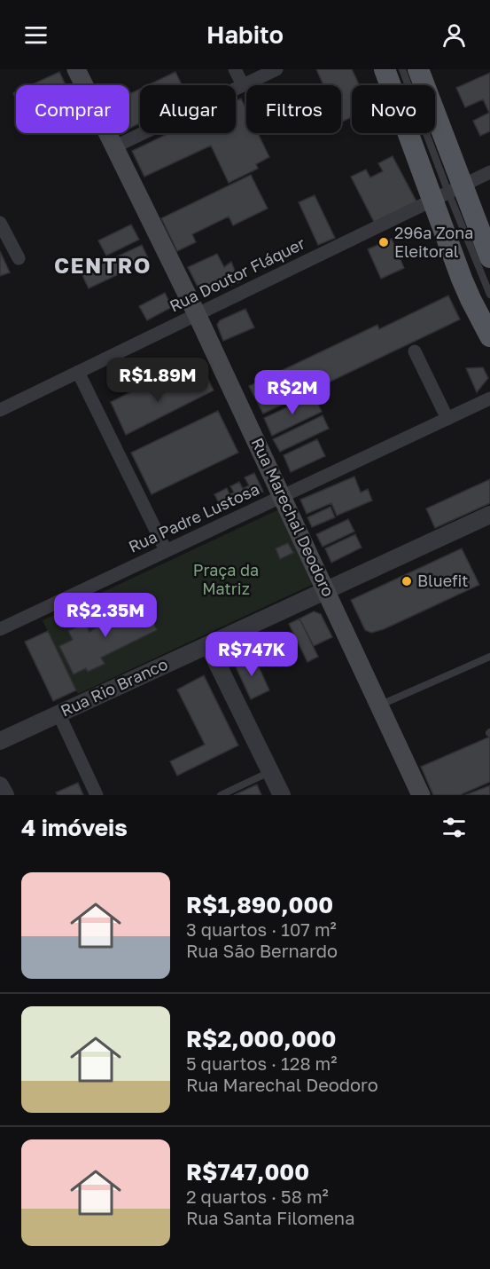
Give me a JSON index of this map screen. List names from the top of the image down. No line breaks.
{"streets":{"main road":["Rua Marechal Deodoro"],"street":["Rua Doutor Fláquer","Rua Padre Lustosa","Rua Rio Branco"]},"crossings":[["Rua Doutor Fláquer","Rua Marechal Deodoro"],["Rua Marechal Deodoro","Rua Padre Lustosa"],["Rua Marechal Deodoro","Rua Rio Branco"]],"districts":["CENTRO"],"parks":["Praça da Matriz"],"places":["296ª Zona Eleitoral","Bluefit"],"page":{"header":"Habito","chip":["Comprar","Alugar","Filtros","Novo"],"price":["R$1.89M","R$2M","R$2.35M","R$747K"],"heading":"4 imóveis","list":[{"name":"R$1,890,000","note":"3 quartos · 107 m² · Rua São Bernardo"},{"name":"R$2,000,000","note":"5 quartos · 128 m² · Rua Marechal Deodoro"},{"name":"R$747,000","note":"2 quartos · 58 m² · Rua Santa Filomena"}]}}
